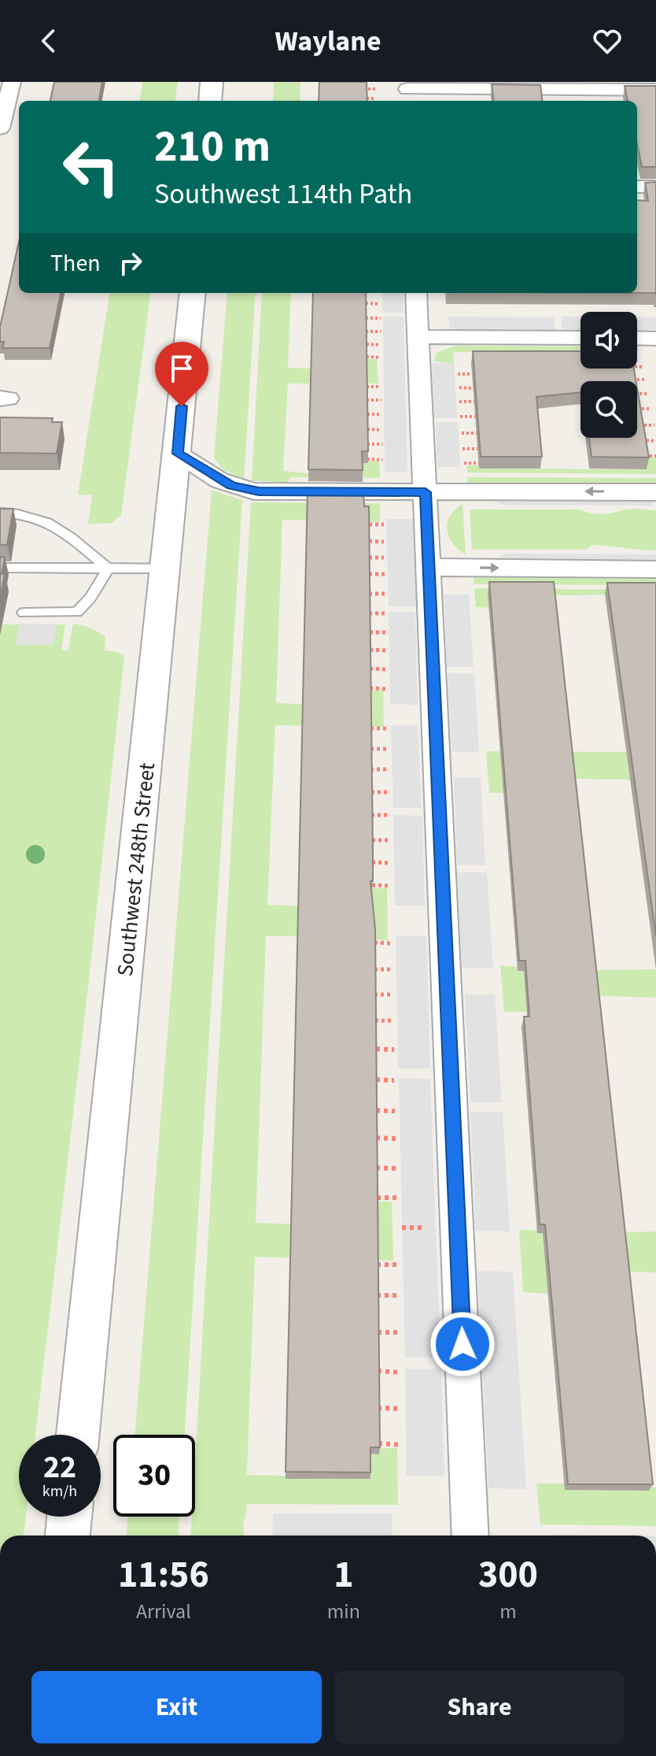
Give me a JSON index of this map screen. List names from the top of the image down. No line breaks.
{"streets":{"street":["Southwest 248th Street"]},"page":{"header":"Waylane","turn":["210 m","Southwest 114th Path"],"then":"Then","speed":"22 km/h","limit":"30","eta":["11:56","Arrival","1","min","300","m"],"buttons":["Exit","Share"]}}
